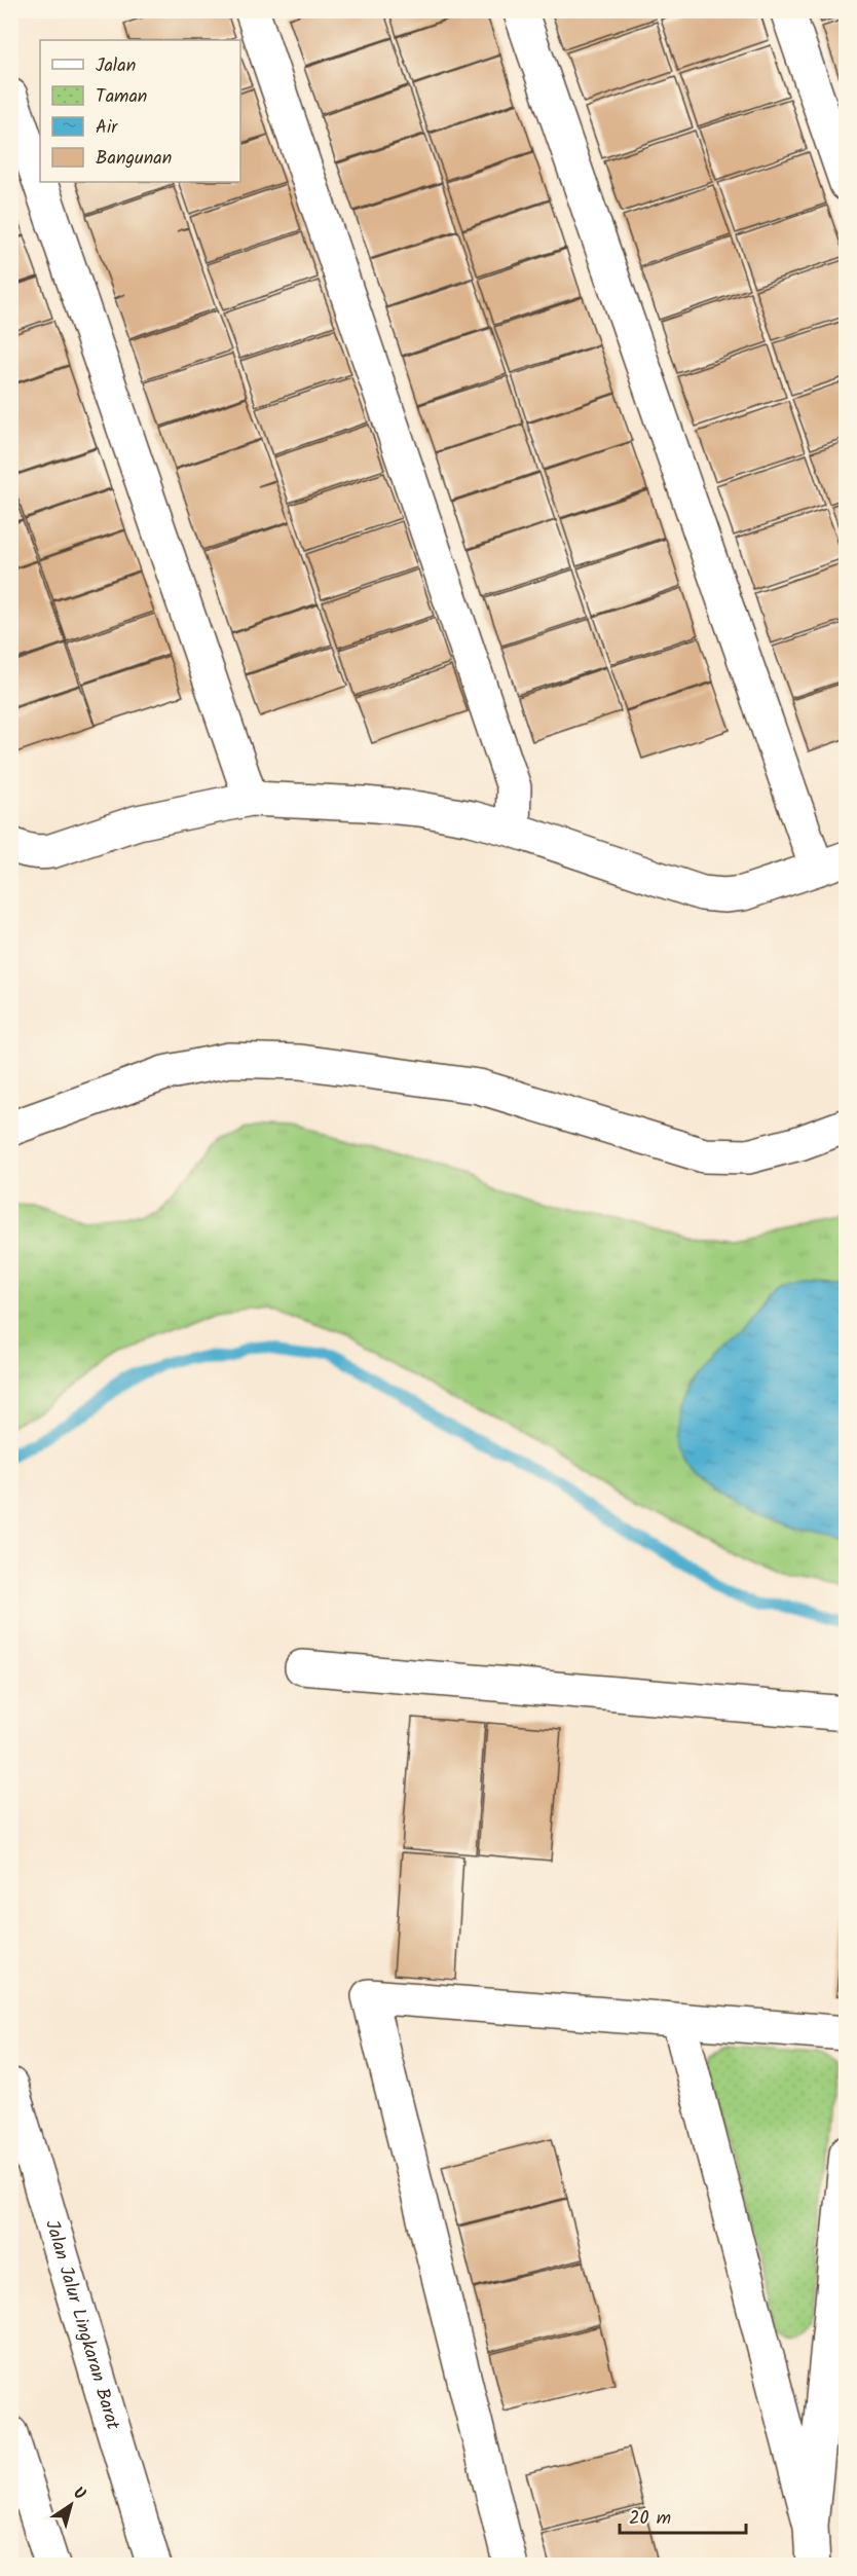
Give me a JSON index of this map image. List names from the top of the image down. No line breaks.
{"streets":{"street":["Jalan Jalur Lingkaran Barat"]},"legend":["Jalan","Taman","Air","Bangunan"],"scale_bar":"20 m","north":"top right"}
